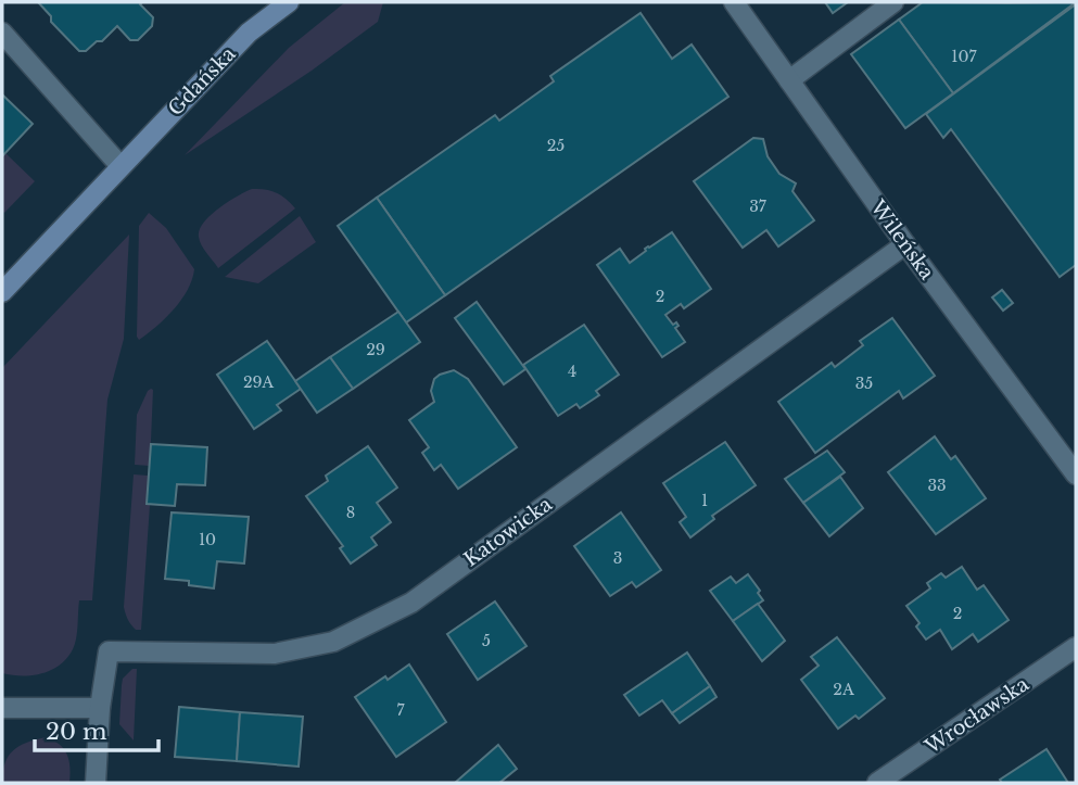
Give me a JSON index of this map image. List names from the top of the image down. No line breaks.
{"streets":{"main road":["Gdańska"],"street":["Wileńska","Katowicka","Wrocławska"]},"crossings":[["Wileńska","Katowicka"]],"house_numbers":["107","25","37","2","29","4","29A","35","33","1","8","10","3","2","5","2A","7"],"scale_bar":"20 m"}
